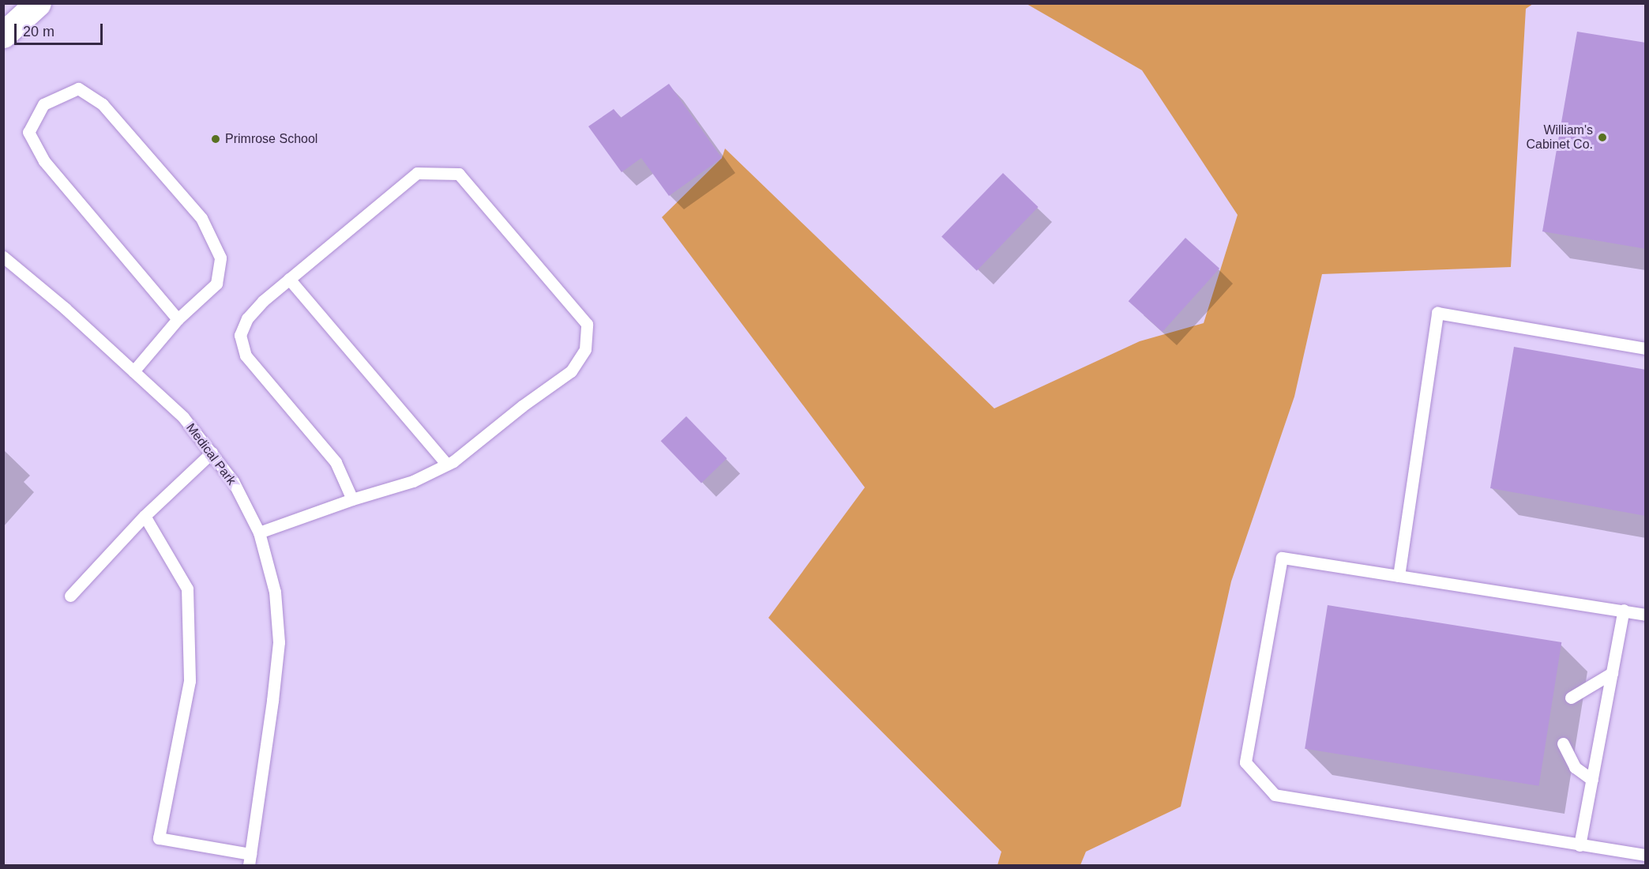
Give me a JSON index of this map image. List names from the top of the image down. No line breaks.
{"streets":{"lane":["Medical Park"]},"places":["William's Cabinet Co.","Primrose School"],"scale_bar":"20 m"}
